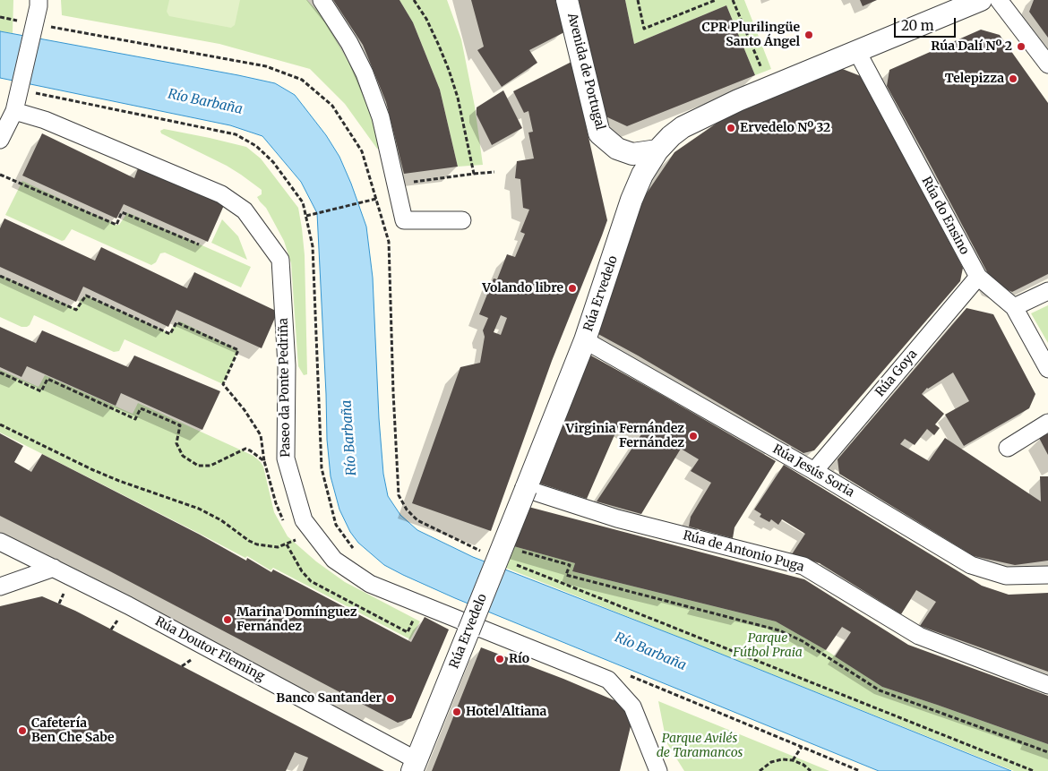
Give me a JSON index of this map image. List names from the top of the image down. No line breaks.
{"streets":{"street":["Avenida de Portugal","Rúa do Ensino","Rúa Ervedelo","Rúa Goya","Paseo da Ponte Pedriña","Rúa Jesús Soria","Rúa de Antonio Puga","Rúa Doutor Fleming"]},"crossings":[["Avenida de Portugal","Rúa Ervedelo"],["Rúa do Ensino","Rúa Ervedelo"],["Rúa do Ensino","Rúa Goya"],["Rúa Ervedelo","Rúa Jesús Soria"],["Rúa Ervedelo","Rúa de Antonio Puga"],["Rúa Ervedelo","Rúa Doutor Fleming"],["Rúa Goya","Rúa Jesús Soria"]],"water":["Río Barbaña"],"parks":["Parque Fútbol Praia","Parque Avilés de Taramancos"],"places":["CPR Plurilingüe Santo Ángel","Rúa Dalí Nº 2","Telepizza","Ervedelo Nº 32","Volando libre","Virginia Fernández Fernández","Marina Domínguez Fernández","Río","Banco Santander","Hotel Altiana","Cafetería Ben Che Sabe"],"scale_bar":"20 m"}
